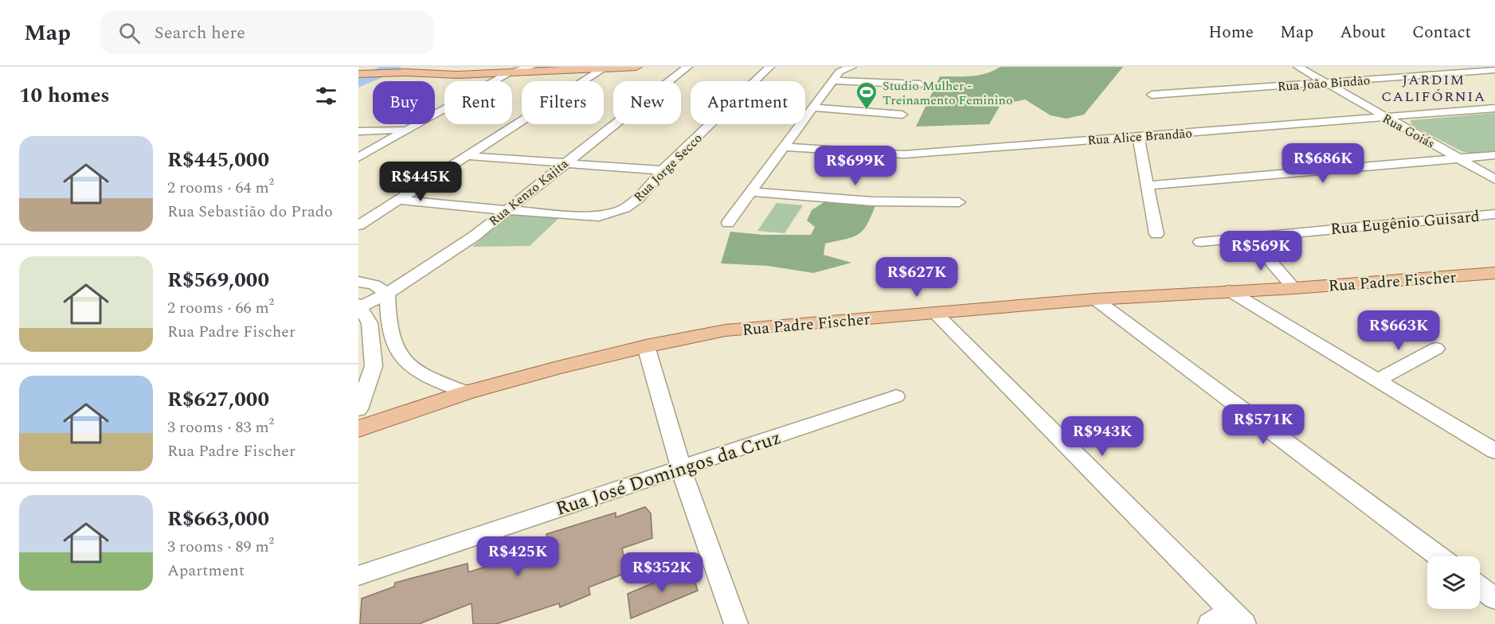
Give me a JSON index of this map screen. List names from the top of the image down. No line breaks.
{"streets":{"main road":["Rua Padre Fischer"],"street":["Rua João Bindão","Rua Goiás","Rua Alice Brandão","Rua Jorge Secco","Rua Kenzo Kajita","Rua Eugênio Guisard","Rua José Domingos da Cruz"]},"crossings":[["Rua João Bindão","Rua Goiás"],["Rua Goiás","Rua Alice Brandão"],["Rua Jorge Secco","Rua Kenzo Kajita"]],"districts":["JARDIM CALIFÓRNIA"],"places":{"sports":["Studio Mulher - Treinamento Feminino"]},"page":{"header":"Map","search":"Search here","nav":["Home","Map","About","Contact"],"heading":"10 homes","chip":["Buy","Rent","Filters","New","Apartment"],"list":[{"name":"R$445,000","note":"2 rooms · 64 m² · Rua Sebastião do Prado"},{"name":"R$569,000","note":"2 rooms · 66 m² · Rua Padre Fischer"},{"name":"R$627,000","note":"3 rooms · 83 m² · Rua Padre Fischer"},{"name":"R$663,000","note":"3 rooms · 89 m² · Apartment"}],"price":["R$686K","R$699K","R$445K","R$569K","R$627K","R$663K","R$571K","R$943K","R$425K","R$352K"]}}
